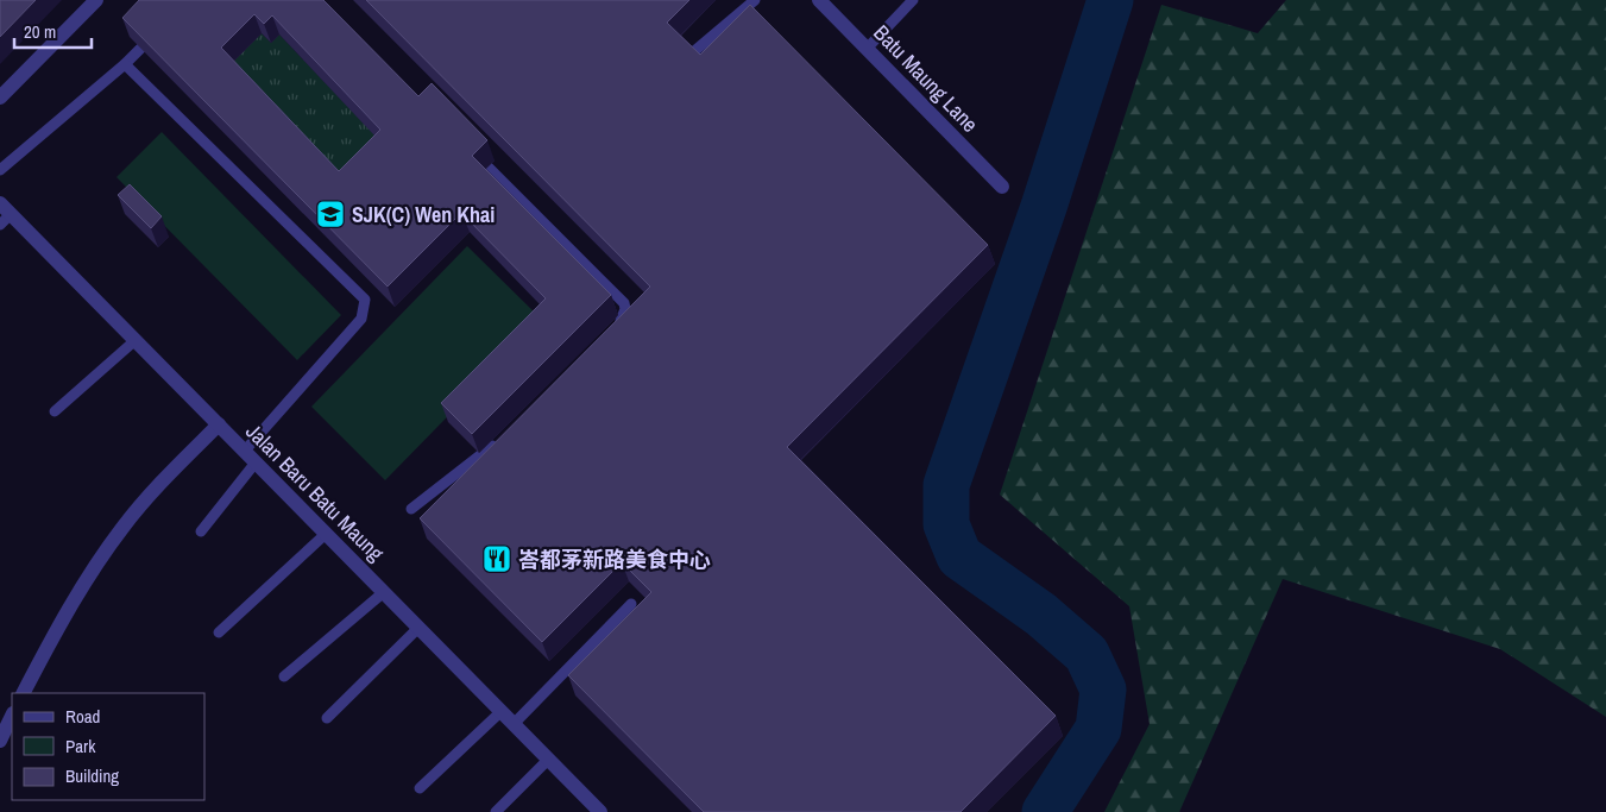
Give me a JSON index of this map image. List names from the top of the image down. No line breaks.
{"streets":{"street":["Batu Maung Lane","Jalan Baru Batu Maung"]},"places":{"school or university":["SJK(C) Wen Khai"],"restaurant":["峇都茅新路美食中心"]},"legend":["Road","Park","Building"],"scale_bar":"20 m"}
